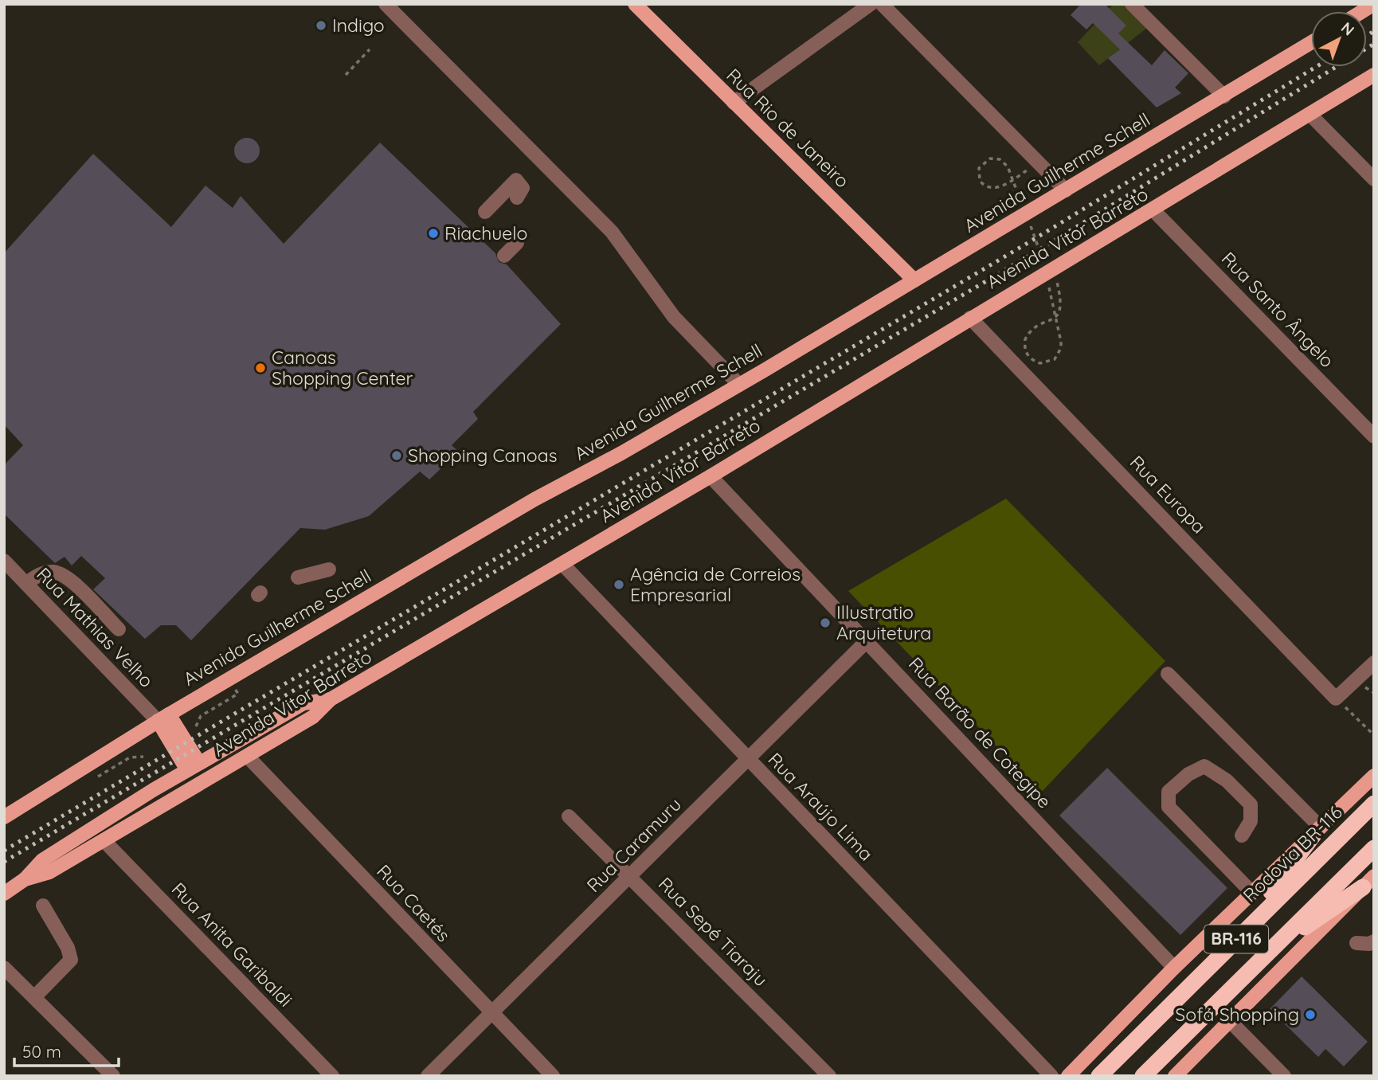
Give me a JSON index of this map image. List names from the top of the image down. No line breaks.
{"streets":{"highway":["Rodovia BR-116","BR-116"],"main road":["Rua Rio de Janeiro","Avenida Guilherme Schell","Avenida Vitor Barreto"],"street":["Rua Santo Ângelo","Rua Europa","Rua Mathias Velho","Rua Barão de Cotegipe","Rua Araújo Lima","Rua Caramuru","Rua Caetés","Rua Sepé Tiaraju","Rua Anita Garibaldi"]},"crossings":[["Rua Rio de Janeiro","Avenida Guilherme Schell"],["Avenida Guilherme Schell","Rua Mathias Velho"],["Avenida Vitor Barreto","Rua Santo Ângelo"],["Avenida Vitor Barreto","Rua Europa"],["Avenida Vitor Barreto","Rua Barão de Cotegipe"],["Avenida Vitor Barreto","Rua Araújo Lima"],["Avenida Vitor Barreto","Rua Caetés"],["Avenida Vitor Barreto","Rua Anita Garibaldi"],["Rua Barão de Cotegipe","Rua Caramuru"],["Rua Araújo Lima","Rua Caramuru"],["Rua Caramuru","Rua Caetés"],["Rua Caramuru","Rua Sepé Tiaraju"],["Rodovia BR-116","BR-116"]],"places":["Indigo","Riachuelo","Canoas Shopping Center","Shopping Canoas","Agência de Correios Empresarial","Illustratio Arquitetura","Sofá Shopping"],"scale_bar":"50 m","north":"top right"}
